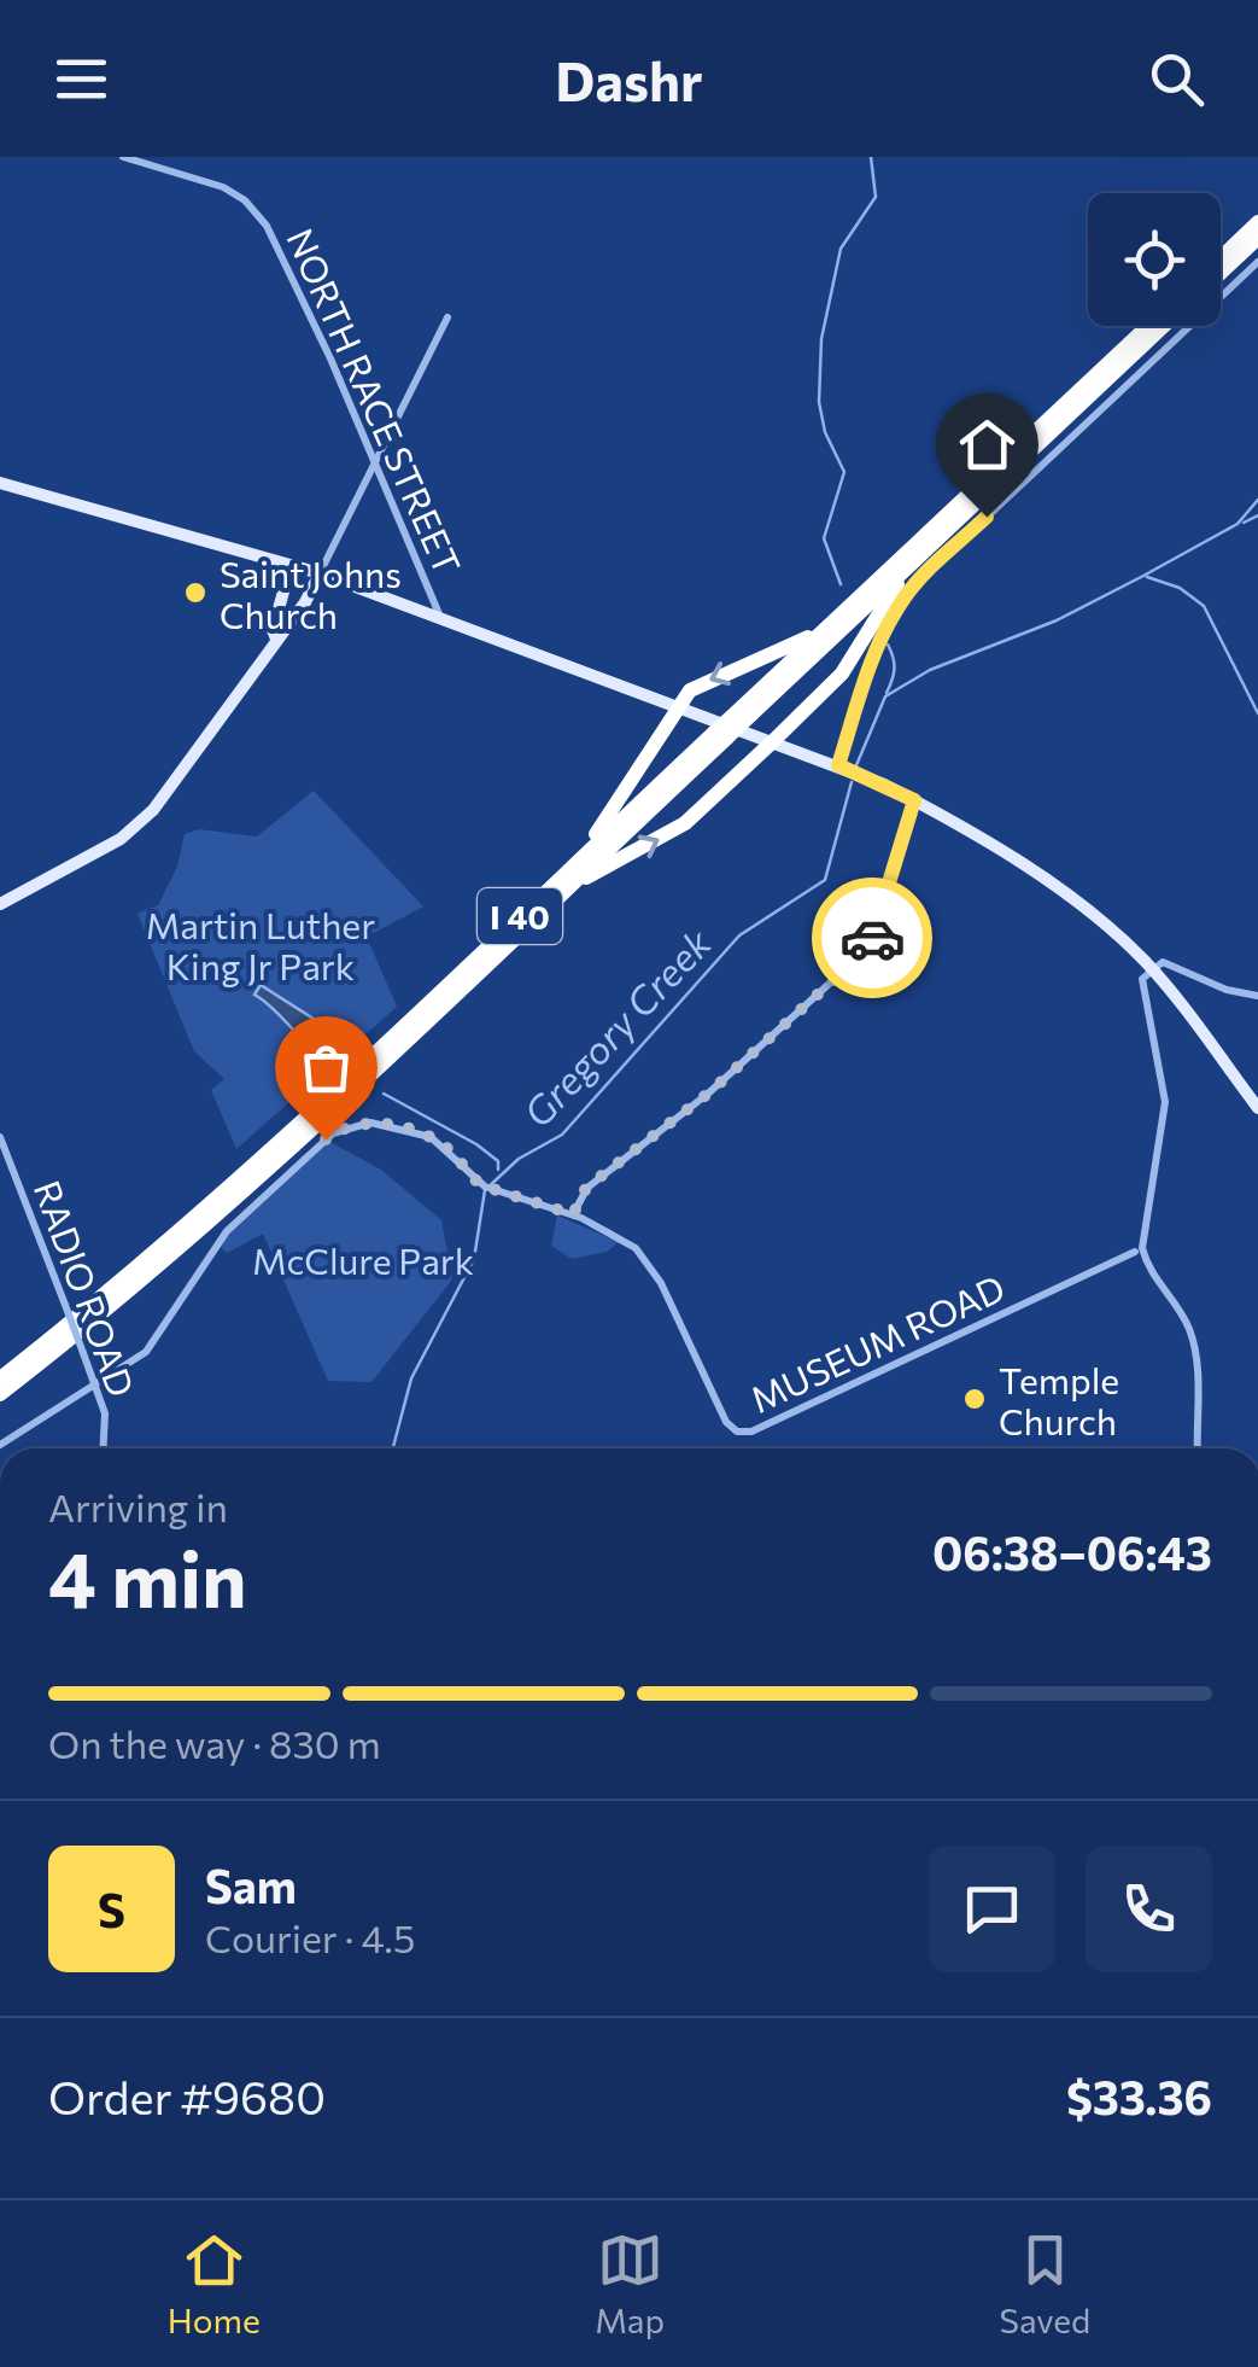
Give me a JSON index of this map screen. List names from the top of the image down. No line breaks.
{"streets":{"highway":["I 40"],"street":["NORTH RACE STREET","RADIO ROAD","MUSEUM ROAD"]},"crossings":[["RADIO ROAD","MUSEUM ROAD"]],"water":["Gregory Creek"],"parks":["Martin Luther King Jr Park","McClure Park"],"places":["Saint Johns Church","Temple Church"],"page":{"header":"Dashr","heading":["4 min","Arriving in","06:38–06:43"],"panel":["Sam","Courier · 4.5","Order #9680","$33.36"],"bar":"On the way · 830 m","round":"S","tabs":["Home","Map","Saved"]}}
